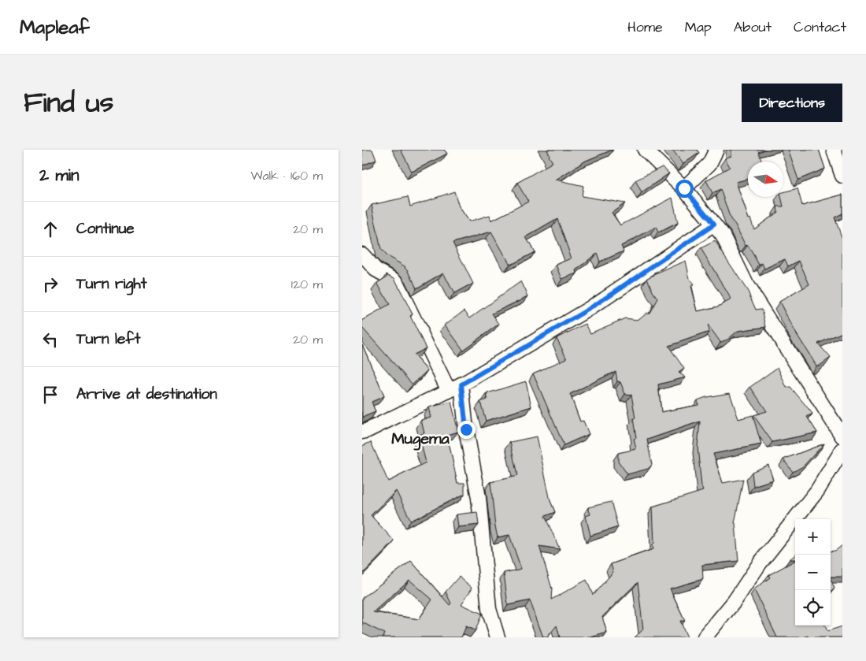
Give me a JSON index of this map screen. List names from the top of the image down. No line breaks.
{"districts":["Mugema"],"north":"right","page":{"header":"Mapleaf","nav":["Home","Map","About","Contact"],"title":"Find us","buttons":"Directions","heading":["2 min","Walk · 160 m"],"list":[["Continue","20 m"],["Turn right","120 m"],["Turn left","20 m"],"Arrive at destination"],"map_buttons":["+","−"]}}
